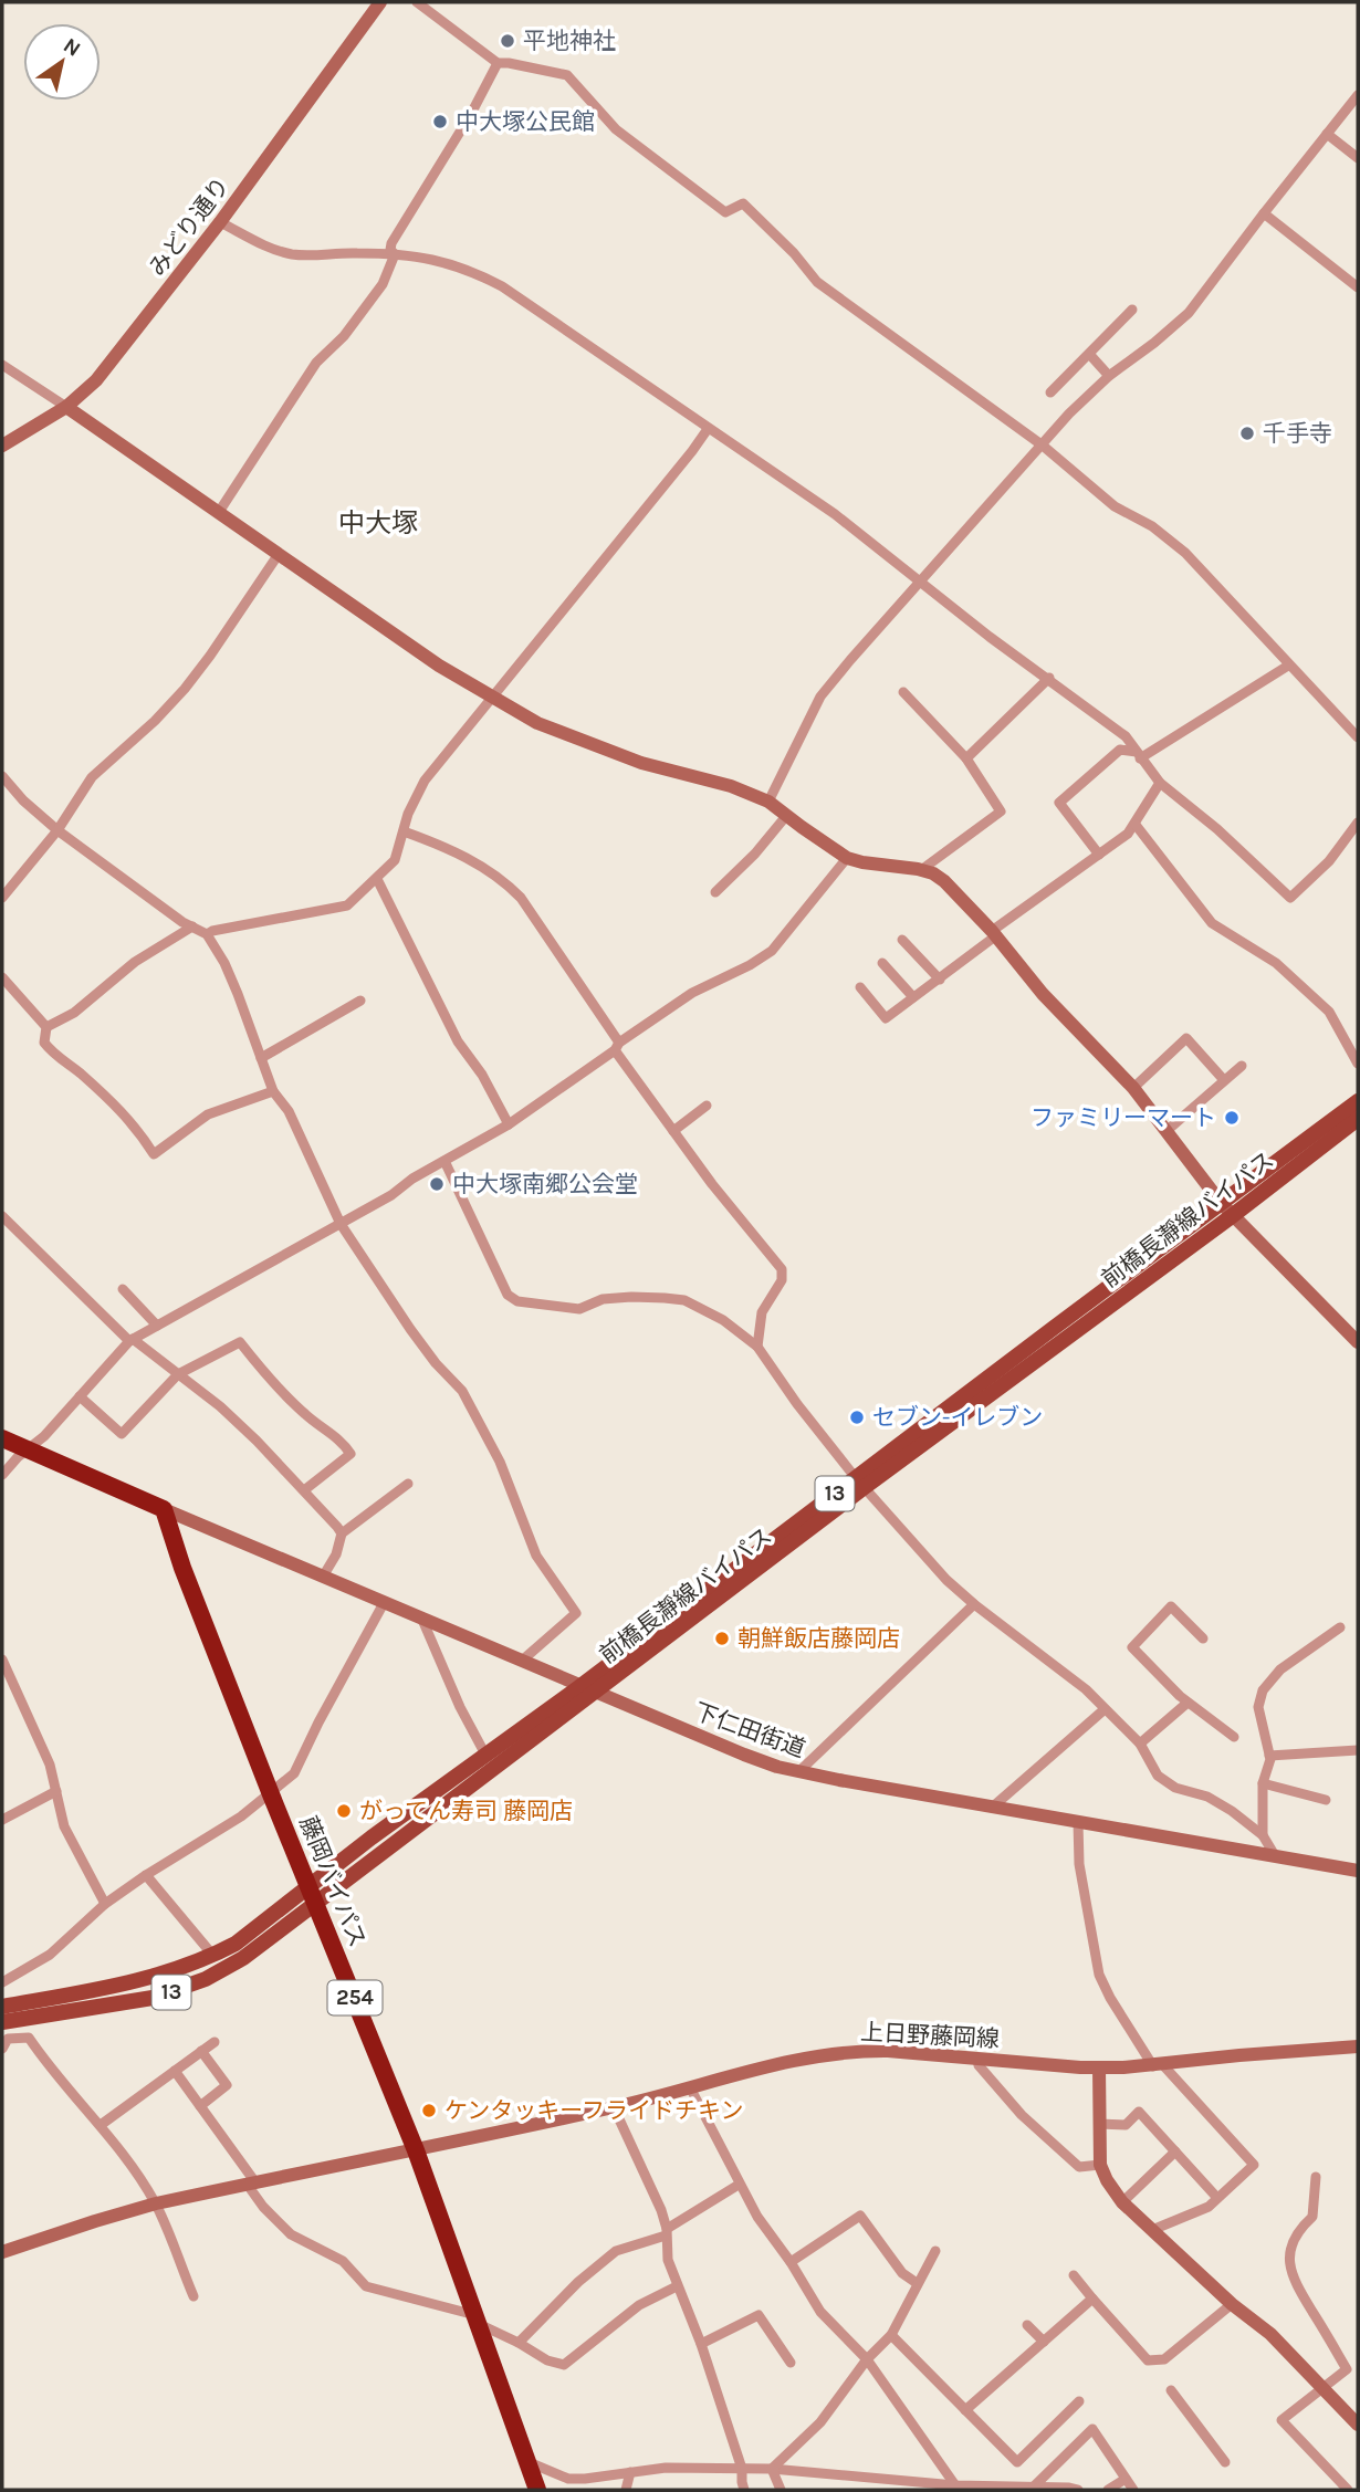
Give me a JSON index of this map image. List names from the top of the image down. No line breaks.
{"streets":{"highway":["藤岡バイパス","254"],"main road":["前橋長瀞線バイパス","13"],"street":["みどり通り","下仁田街道","上日野藤岡線"]},"crossings":[["前橋長瀞線バイパス","下仁田街道"],["前橋長瀞線バイパス","藤岡バイパス"],["下仁田街道","藤岡バイパス"],["藤岡バイパス","上日野藤岡線"]],"districts":["中大塚"],"places":["平地神社","中大塚公民館","千手寺","ファミリーマート","中大塚南郷公会堂","セブン-イレブン","朝鮮飯店藤岡店","がってん寿司 藤岡店","ケンタッキーフライドチキン"],"north":"top right"}
